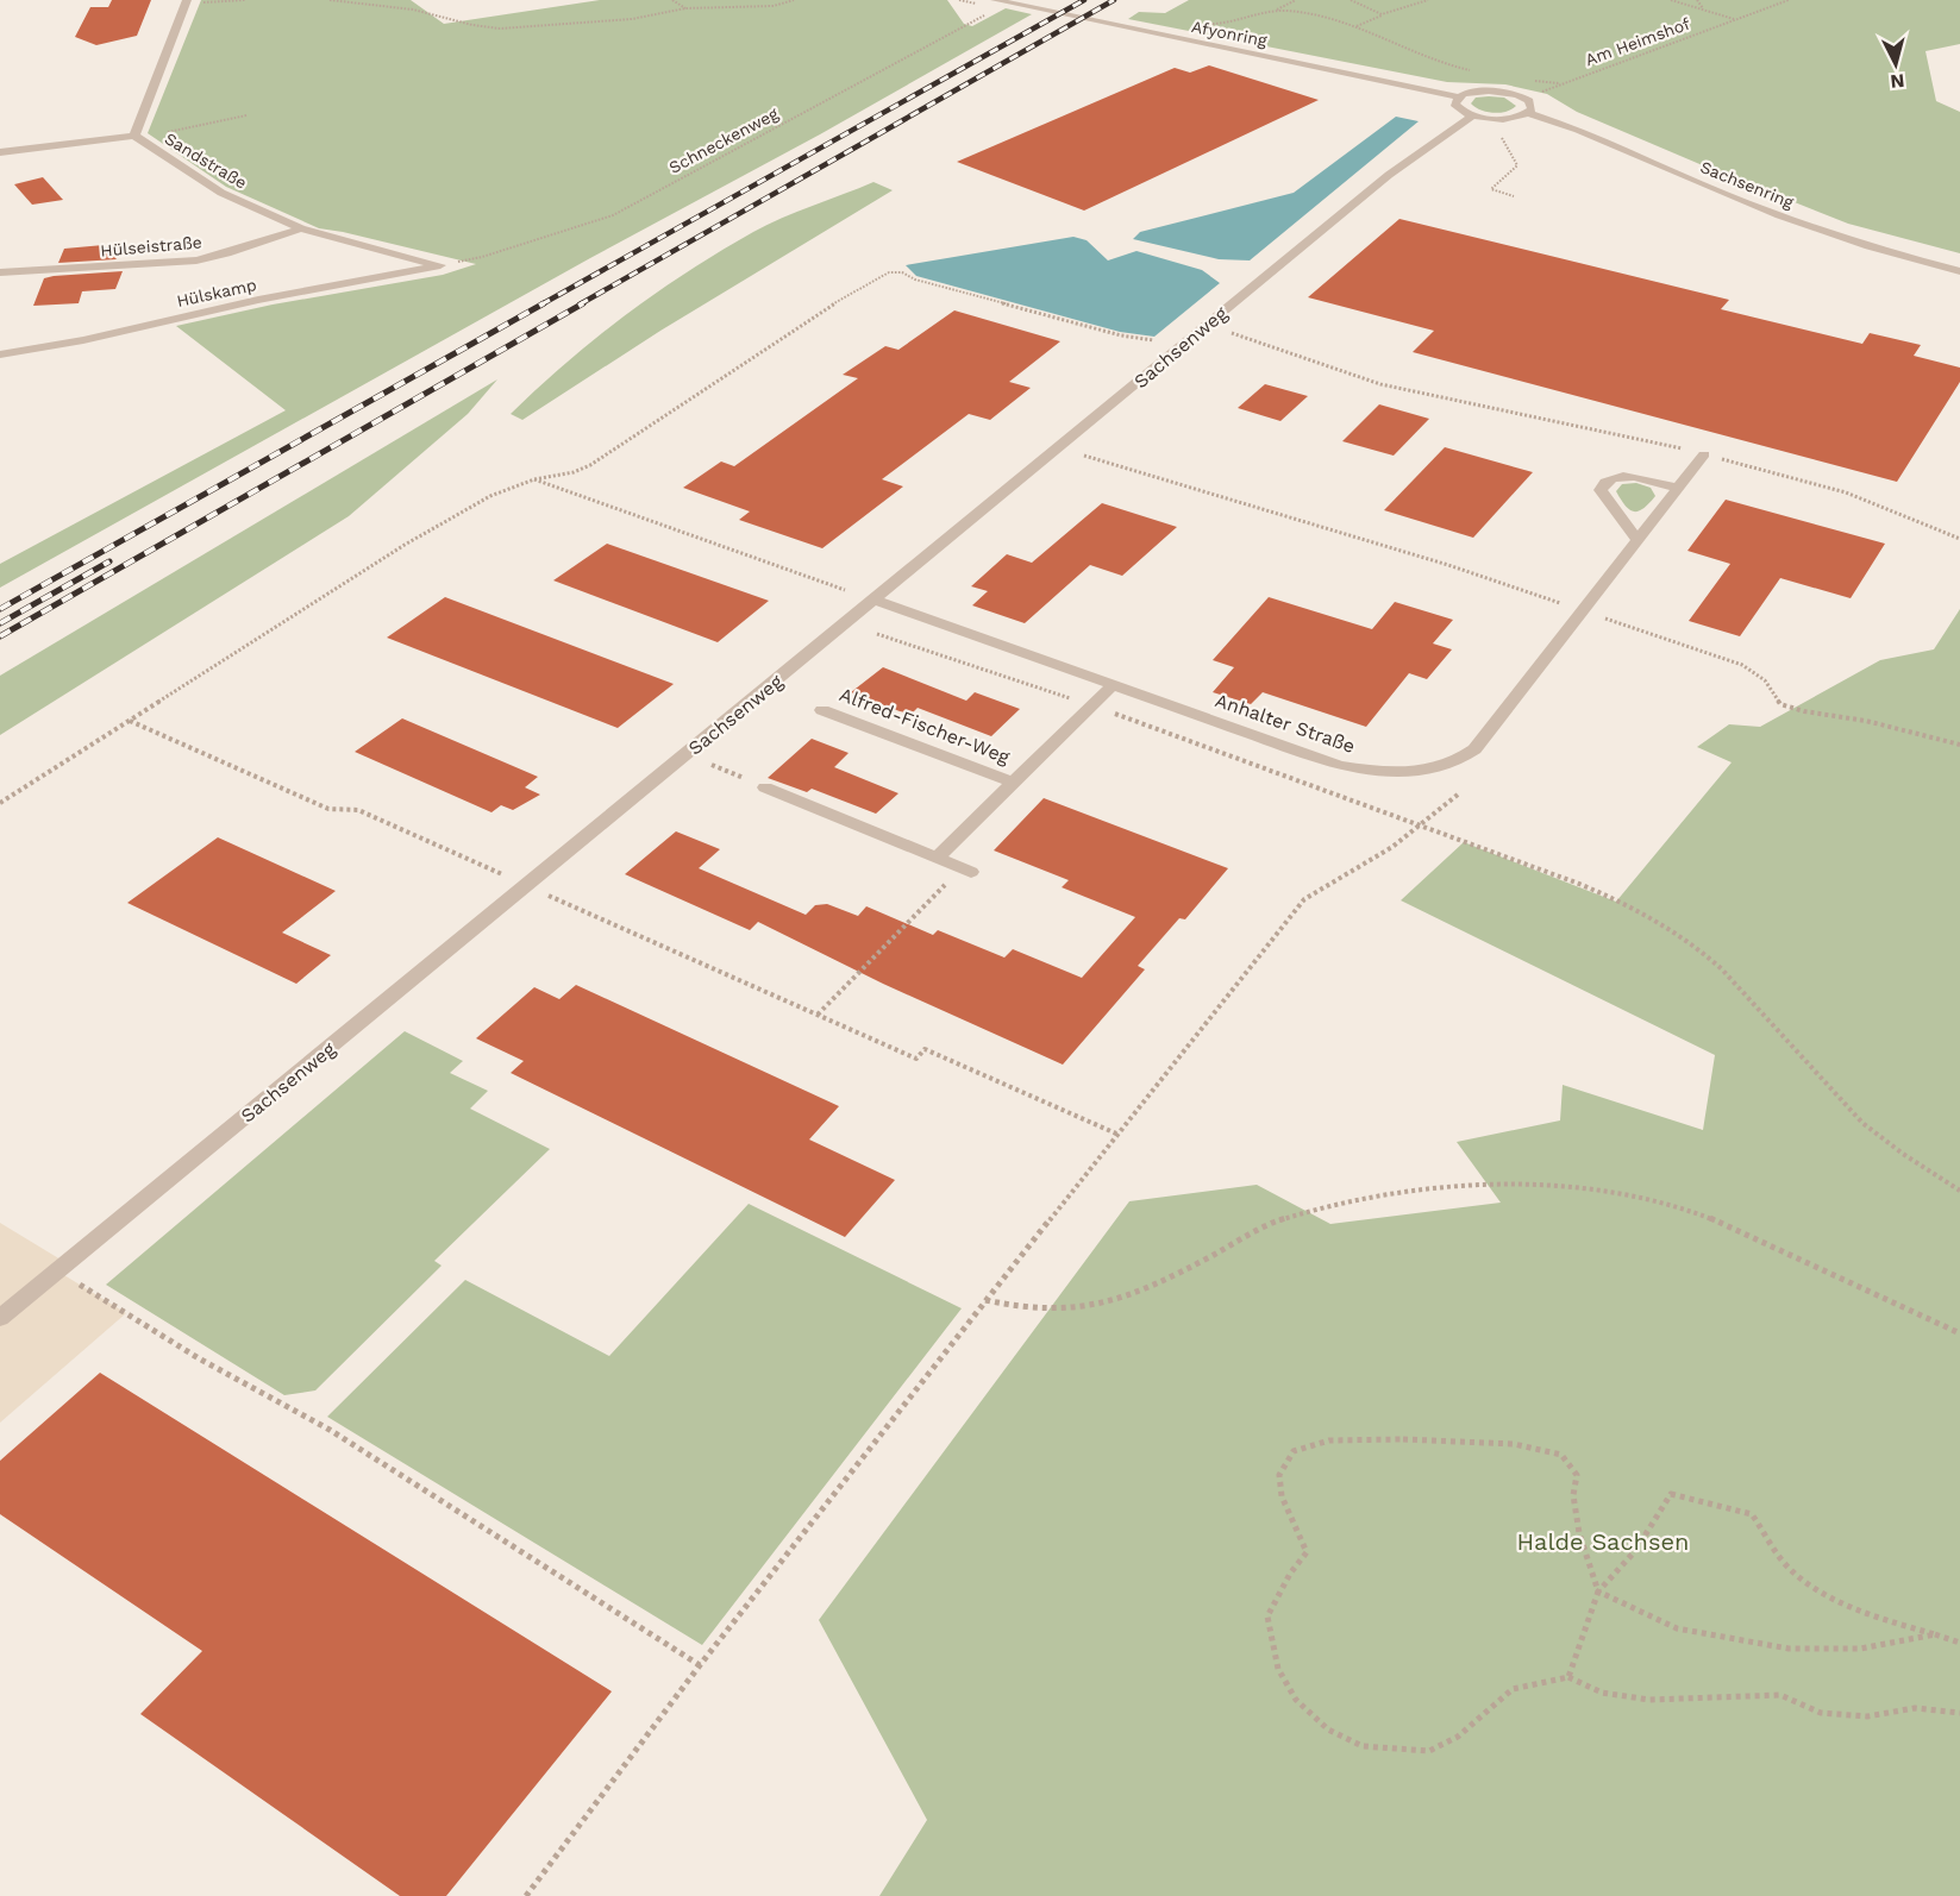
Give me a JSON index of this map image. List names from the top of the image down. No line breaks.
{"streets":{"street":["Afyonring","Sandstraße","Sachsenring","Hülseistraße","Hülskamp","Sachsenweg","Anhalter Straße","Alfred-Fischer-Weg"],"path":["Am Heimshof","Schneckenweg"]},"crossings":[["Afyonring","Schneckenweg"],["Afyonring","Sachsenring"],["Schneckenweg","Sandstraße"],["Schneckenweg","Hülskamp"],["Sandstraße","Hülseistraße"],["Sandstraße","Hülskamp"],["Sachsenring","Sachsenweg"],["Sachsenweg","Anhalter Straße"],["Anhalter Straße","Alfred-Fischer-Weg"]],"parks":["Halde Sachsen"],"north":"bottom"}
